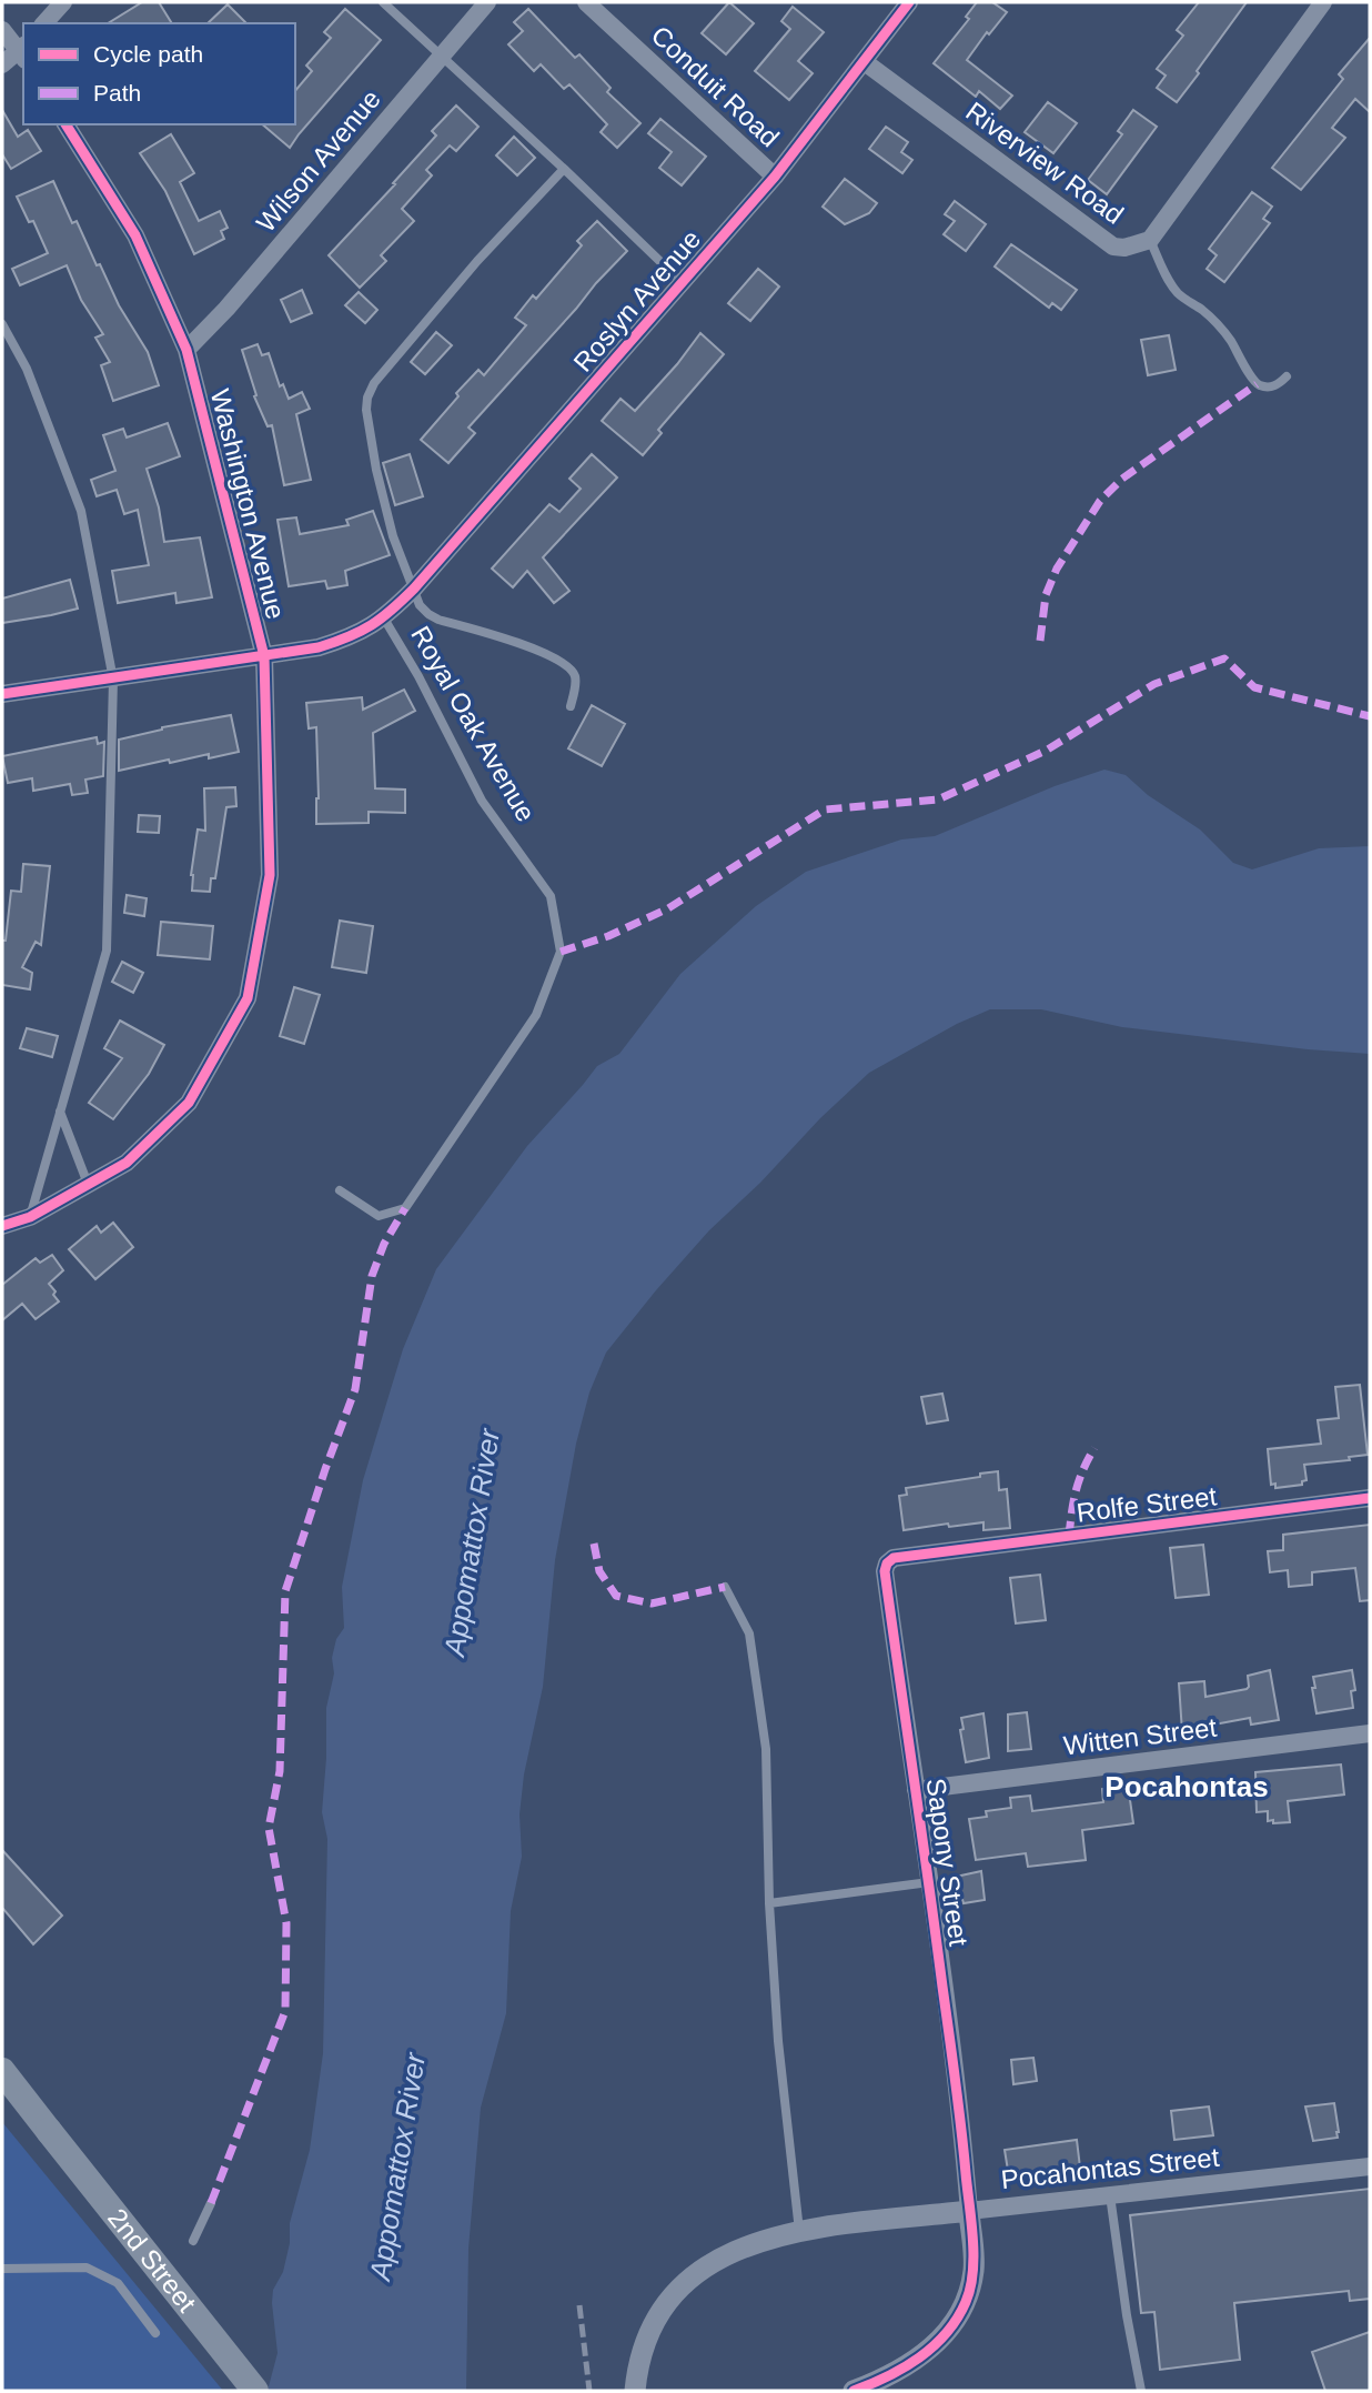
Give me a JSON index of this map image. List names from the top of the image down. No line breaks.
{"streets":{"main road":["2nd Street"],"street":["Conduit Road","Wilson Avenue","Riverview Road","Roslyn Avenue","Washington Avenue","Royal Oak Avenue","Rolfe Street","Witten Street","Sapony Street","Pocahontas Street"]},"crossings":[["Conduit Road","Roslyn Avenue"],["Wilson Avenue","Washington Avenue"],["Riverview Road","Roslyn Avenue"],["Roslyn Avenue","Royal Oak Avenue"],["Washington Avenue","Royal Oak Avenue"],["Rolfe Street","Sapony Street"],["Witten Street","Sapony Street"],["Sapony Street","Pocahontas Street"]],"districts":["Pocahontas"],"water":["Appomattox River"],"legend":["Cycle path","Path"]}
